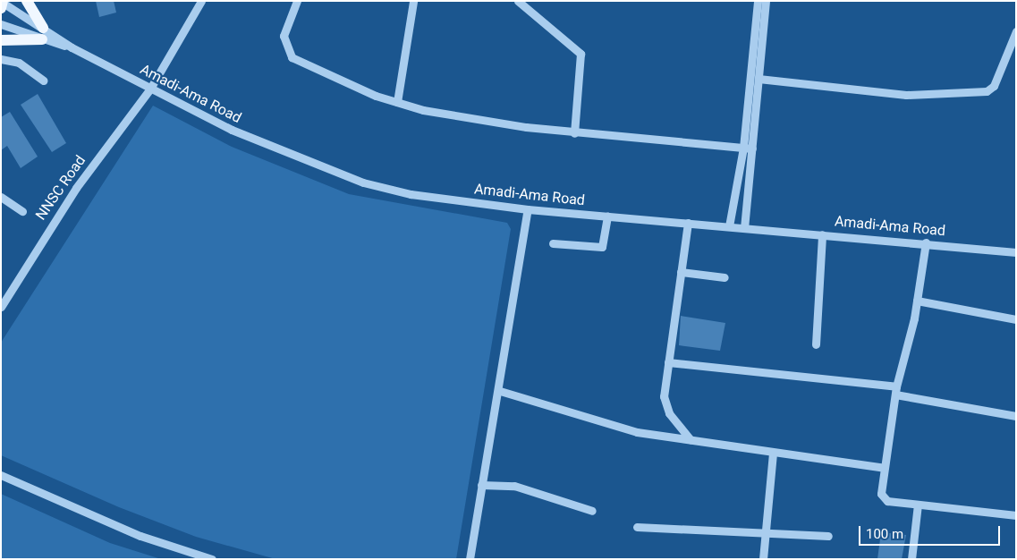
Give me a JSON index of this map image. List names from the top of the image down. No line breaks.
{"streets":{"street":["Amadi-Ama Road","NNSC Road"]},"crossings":[["Amadi-Ama Road","NNSC Road"]],"scale_bar":"100 m"}
